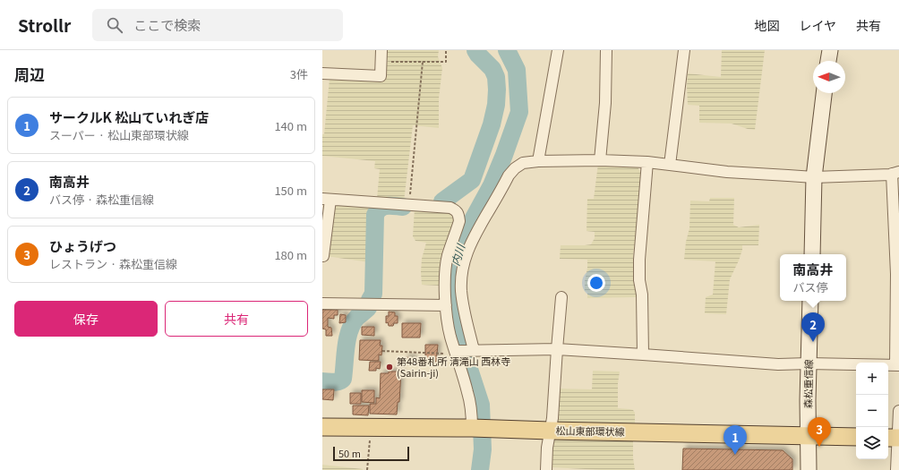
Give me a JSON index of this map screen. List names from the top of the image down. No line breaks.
{"streets":{"main road":["森松重信線","松山東部環状線"]},"crossings":[["森松重信線","松山東部環状線"]],"water":["内川"],"places":["第48番札所 清滝山 西林寺 (Sairin-ji)"],"scale_bar":"50 m","north":"left","page":{"header":"Strollr","search":"ここで検索","nav":["地図","レイヤ","共有"],"heading":["周辺","3件"],"list":[{"mark":"1","name":"サークルK 松山ていれぎ店","note":"スーパー · 松山東部環状線","value":"140 m"},{"mark":"2","name":"南高井","note":"バス停 · 森松重信線","value":"150 m"},{"mark":"3","name":"ひょうげつ","note":"レストラン · 森松重信線","value":"180 m"}],"popup":["南高井","バス停"],"buttons":["保存","共有"],"pins":["2","3","1"],"map_buttons":["+","−"],"scale":"50 m"}}
